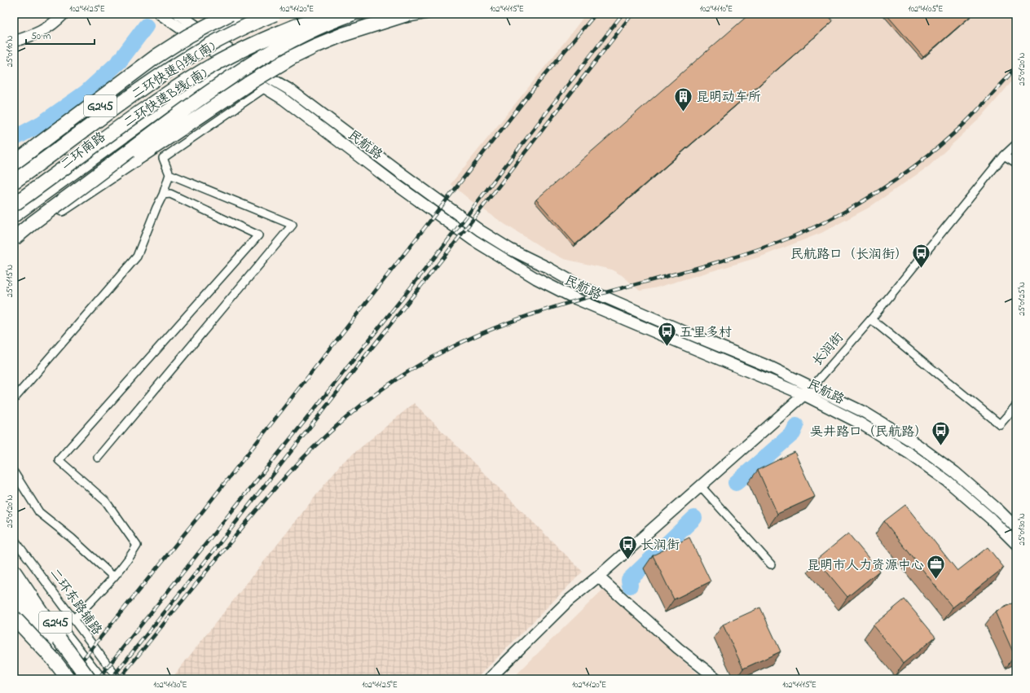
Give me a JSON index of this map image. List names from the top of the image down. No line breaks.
{"streets":{"highway":["二环快速A线(南)","二环快速B线(南)"],"main road":["G245","民航路","二环南路","长润街"],"street":["二环东路辅路"]},"crossings":[["民航路","二环南路"],["民航路","长润街"]],"places":{"building":["昆明动车所"],"bus stop":["民航路口（长润街）","五里多村","吴井路口（民航路）","长润街"],"office":["昆明市人力资源中心"]},"scale_bar":"50 m","coordinates":["102°44'25\"E","102°44'20\"E","102°44'15\"E","102°44'10\"E","102°44'05\"E","25°01'10\"N","25°01'20\"N","25°01'15\"N","25°01'25\"N","25°01'30\"N","102°44'30\"E"]}
